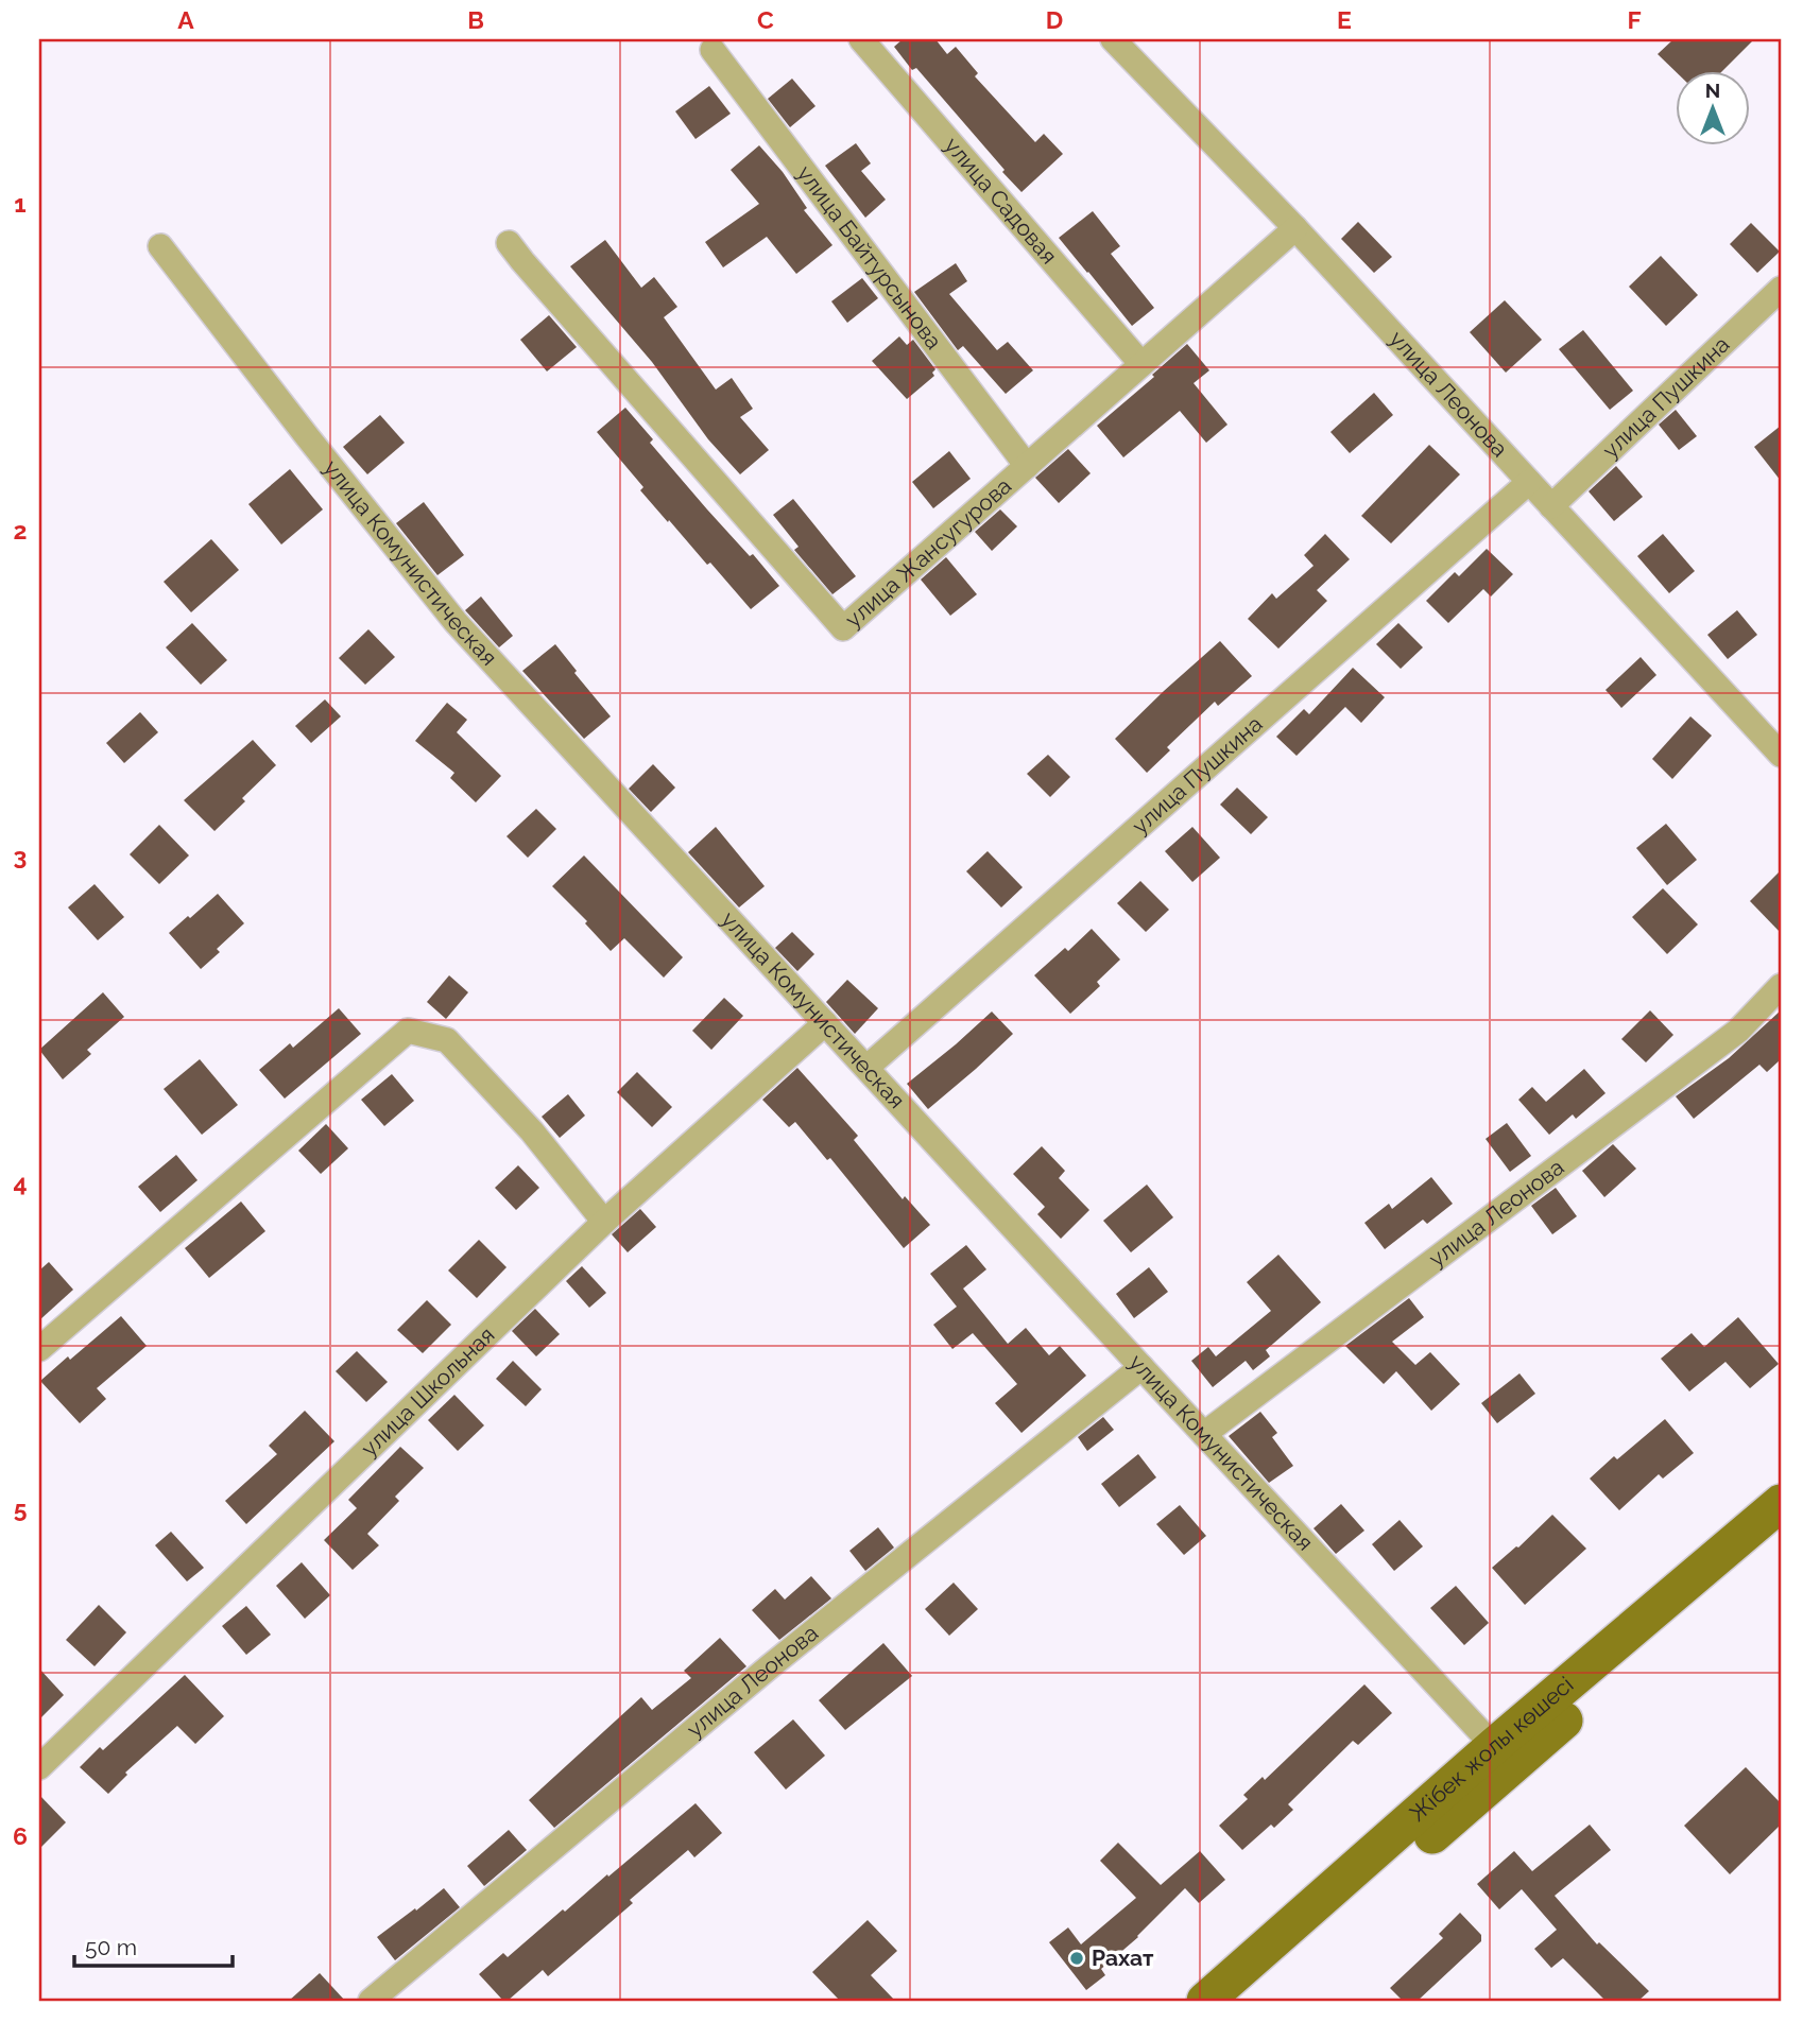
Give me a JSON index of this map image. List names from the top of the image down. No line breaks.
{"streets":{"main road":["Жібек жолы көшесі"],"street":["улица Садовая","улица Байтурсынова","улица Леонова","улица Пушкина","улица Жансугурова","улица Комунистическая","улица Школьная"]},"crossings":[["улица Садовая","улица Жансугурова"],["улица Байтурсынова","улица Жансугурова"],["улица Леонова","улица Пушкина"],["улица Леонова","улица Жансугурова"],["улица Леонова","улица Комунистическая"],["улица Пушкина","улица Комунистическая"],["улица Комунистическая","улица Школьная"],["улица Комунистическая","Жібек жолы көшесі"]],"places":["Рахат"],"scale_bar":"50 m","north":"top","grid":{"columns":["A","B","C","D","E","F"],"rows":["1","2","3","4","5","6"]}}
